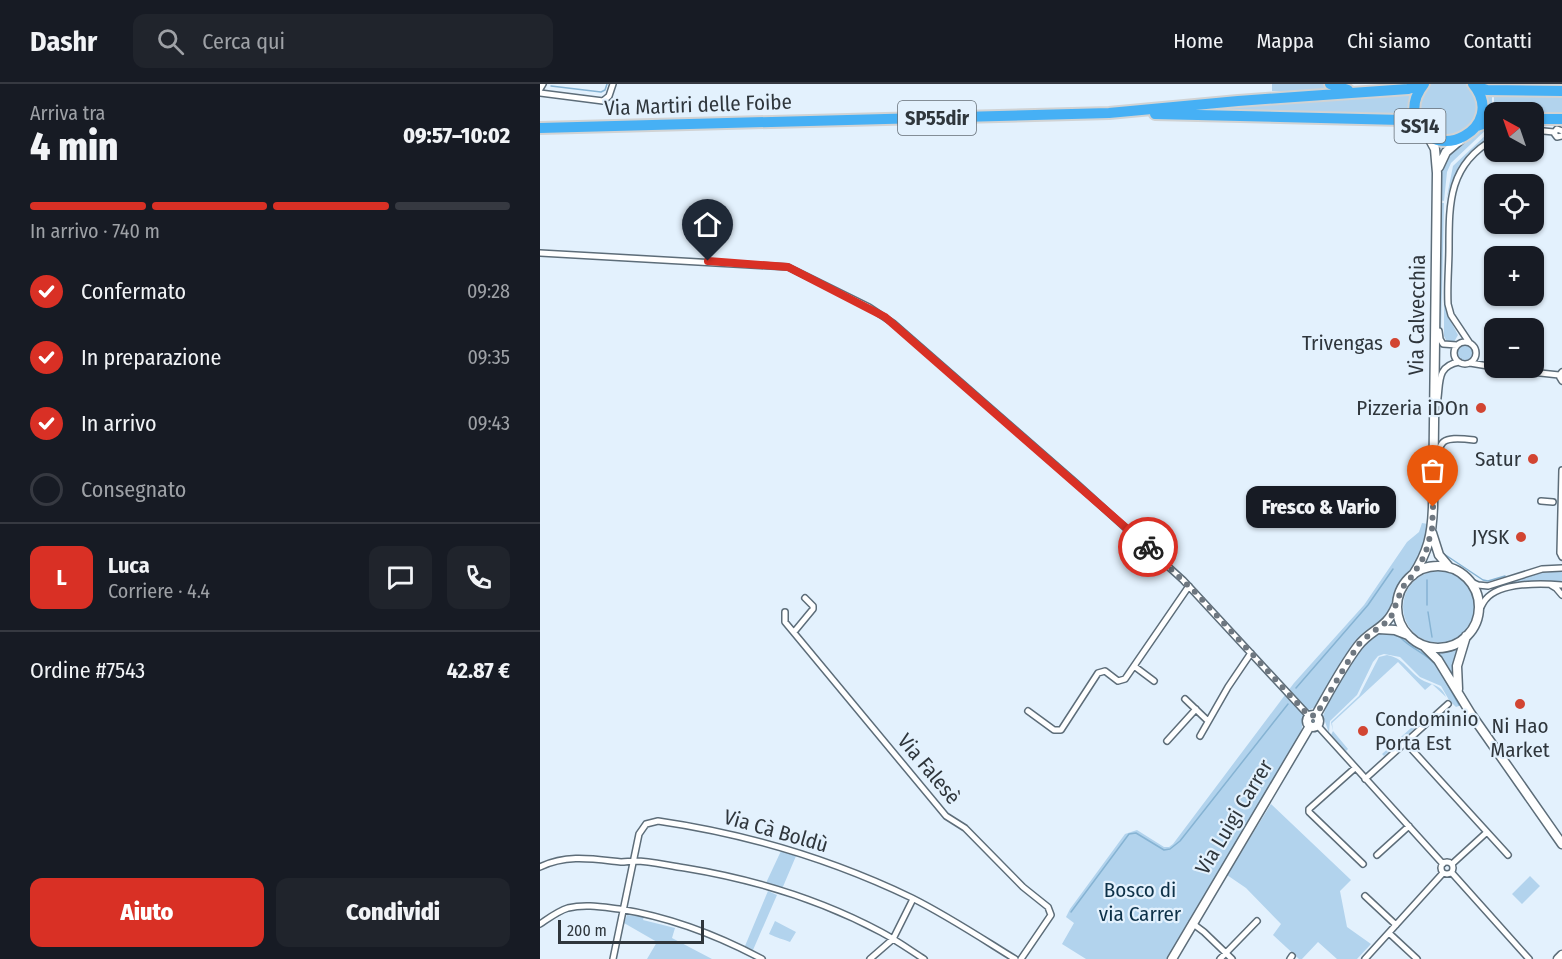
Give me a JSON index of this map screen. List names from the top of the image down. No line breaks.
{"streets":{"highway":["Via Martiri delle Foibe","SP55dir","SS14"],"main road":["Via Calvecchia","Via Luigi Carrer"],"street":["Via Falesè","Via Cà Boldù"]},"crossings":[["Via Martiri delle Foibe","SS14"],["Via Martiri delle Foibe","Via Calvecchia"],["SS14","Via Calvecchia"]],"parks":["Bosco di via Carrer"],"places":["Trivengas","Pizzeria iDOn","Satur","Fresco & Vario","JYSK","Ni Hao Market","Condominio Porta Est"],"scale_bar":"200 m","north":"top left","page":{"header":"Dashr","search":"Cerca qui","nav":["Home","Mappa","Chi siamo","Contatti"],"heading":["4 min","Arriva tra","09:57–10:02"],"panel":["Luca","Corriere · 4.4","Ordine #7543","42.87 €"],"map_buttons":["+","−"],"bar":"In arrivo · 740 m","list":[["Confermato","09:28"],["In preparazione","09:35"],["In arrivo","09:43"],"Consegnato"],"bubble":"Fresco & Vario","round":"L","buttons":["Aiuto","Condividi"],"scale":"200 m"}}
